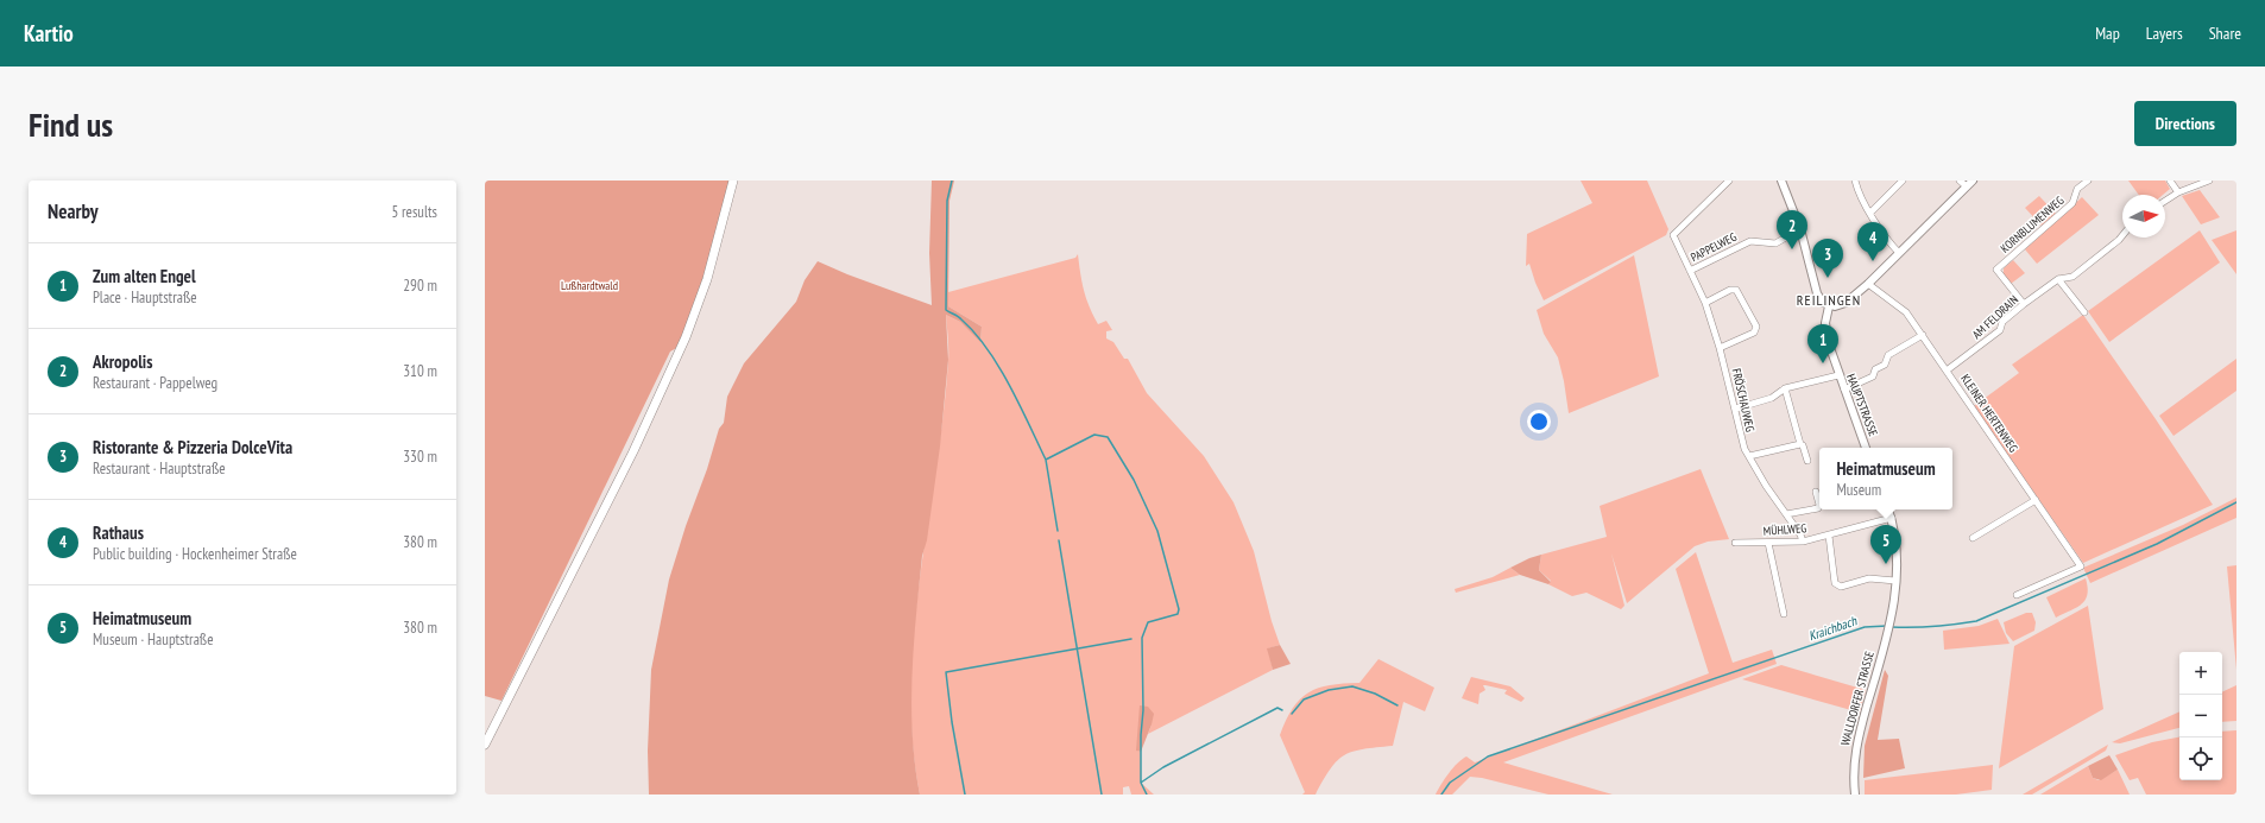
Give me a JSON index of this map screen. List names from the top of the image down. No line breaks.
{"streets":{"street":["KORNBLUMENWEG","PAPPELWEG","AM FELDRAIN","FRÖSCHAUWEG","HAUPTSTRASSE","KLEINER HERTENWEG","MÜHLWEG","WALLDORFER STRASSE"]},"crossings":[["KORNBLUMENWEG","AM FELDRAIN"],["PAPPELWEG","FRÖSCHAUWEG"],["AM FELDRAIN","KLEINER HERTENWEG"],["FRÖSCHAUWEG","MÜHLWEG"]],"districts":["REILINGEN"],"water":["Kraichbach"],"parks":["Lußhardtwald"],"north":"right","page":{"header":"Kartio","nav":["Map","Layers","Share"],"buttons":"Directions","title":"Find us","heading":["Nearby","5 results"],"pins":["2","4","3","1","5"],"list":[{"mark":"1","name":"Zum alten Engel","note":"Place · Hauptstraße","value":"290 m"},{"mark":"2","name":"Akropolis","note":"Restaurant · Pappelweg","value":"310 m"},{"mark":"3","name":"Ristorante & Pizzeria DolceVita","note":"Restaurant · Hauptstraße","value":"330 m"},{"mark":"4","name":"Rathaus","note":"Public building · Hockenheimer Straße","value":"380 m"},{"mark":"5","name":"Heimatmuseum","note":"Museum · Hauptstraße","value":"380 m"}],"popup":["Heimatmuseum","Museum"],"map_buttons":["+","−"]}}
